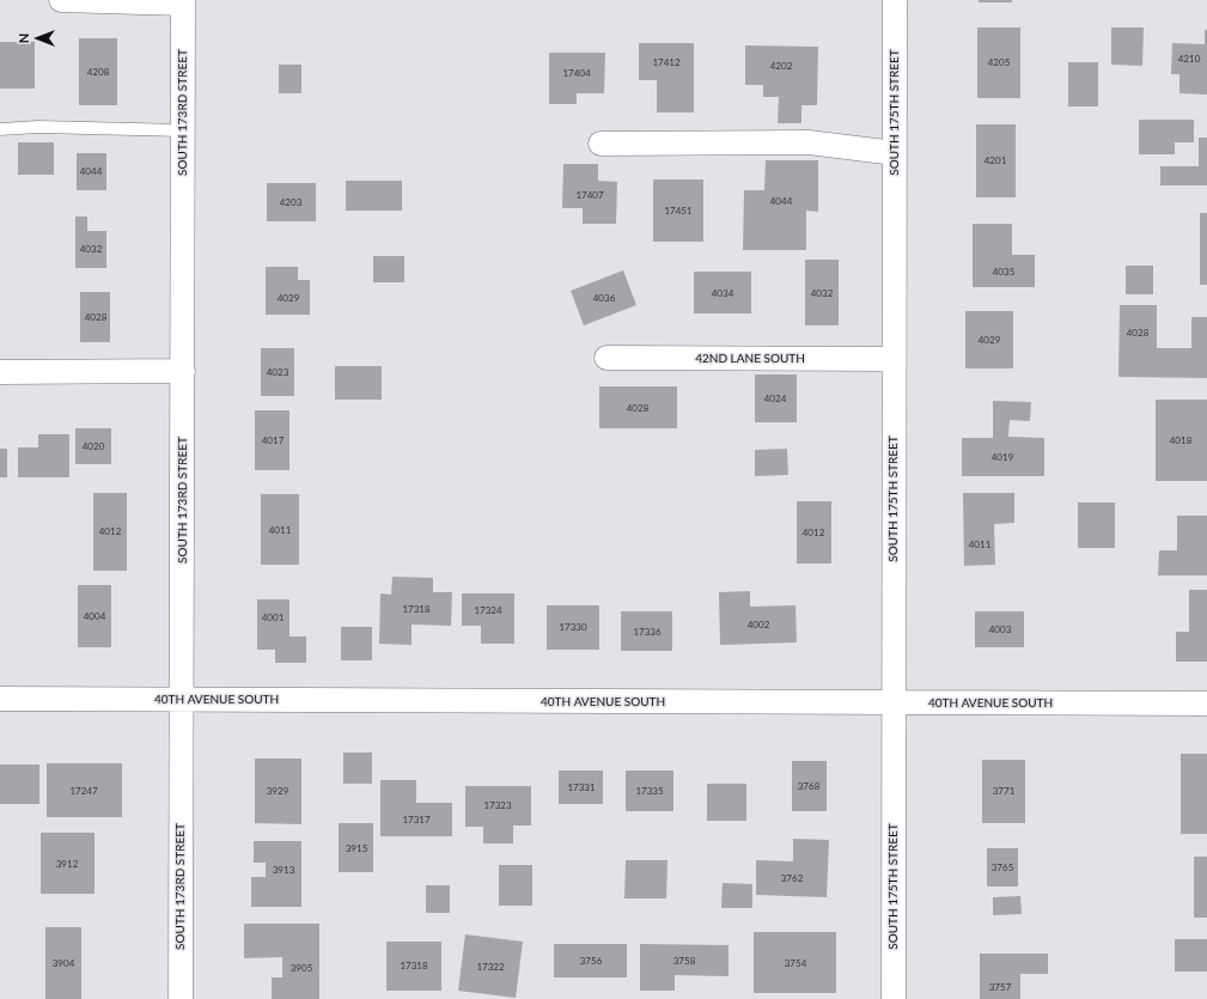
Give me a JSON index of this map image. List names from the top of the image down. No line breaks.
{"streets":{"street":["SOUTH 173RD STREET","SOUTH 175TH STREET","42ND LANE SOUTH","40TH AVENUE SOUTH"]},"crossings":[["SOUTH 173RD STREET","40TH AVENUE SOUTH"],["SOUTH 175TH STREET","42ND LANE SOUTH"],["SOUTH 175TH STREET","40TH AVENUE SOUTH"]],"house_numbers":["4210","17412","4205","4202","4208","17404","4201","4044","17407","4044","4203","17451","4032","4035","4034","4032","4029","4036","4028","4028","4029","4023","4024","4028","4017","4018","4020","4019","4011","4012","4012","4011","17318","17324","4004","4001","4002","17330","4003","17336","3768","17331","17247","3929","17335","3771","17323","17317","3915","3912","3765","3913","3762","3756","3758","3904","3754","17318","17322","3905","3757"],"north":"left"}
